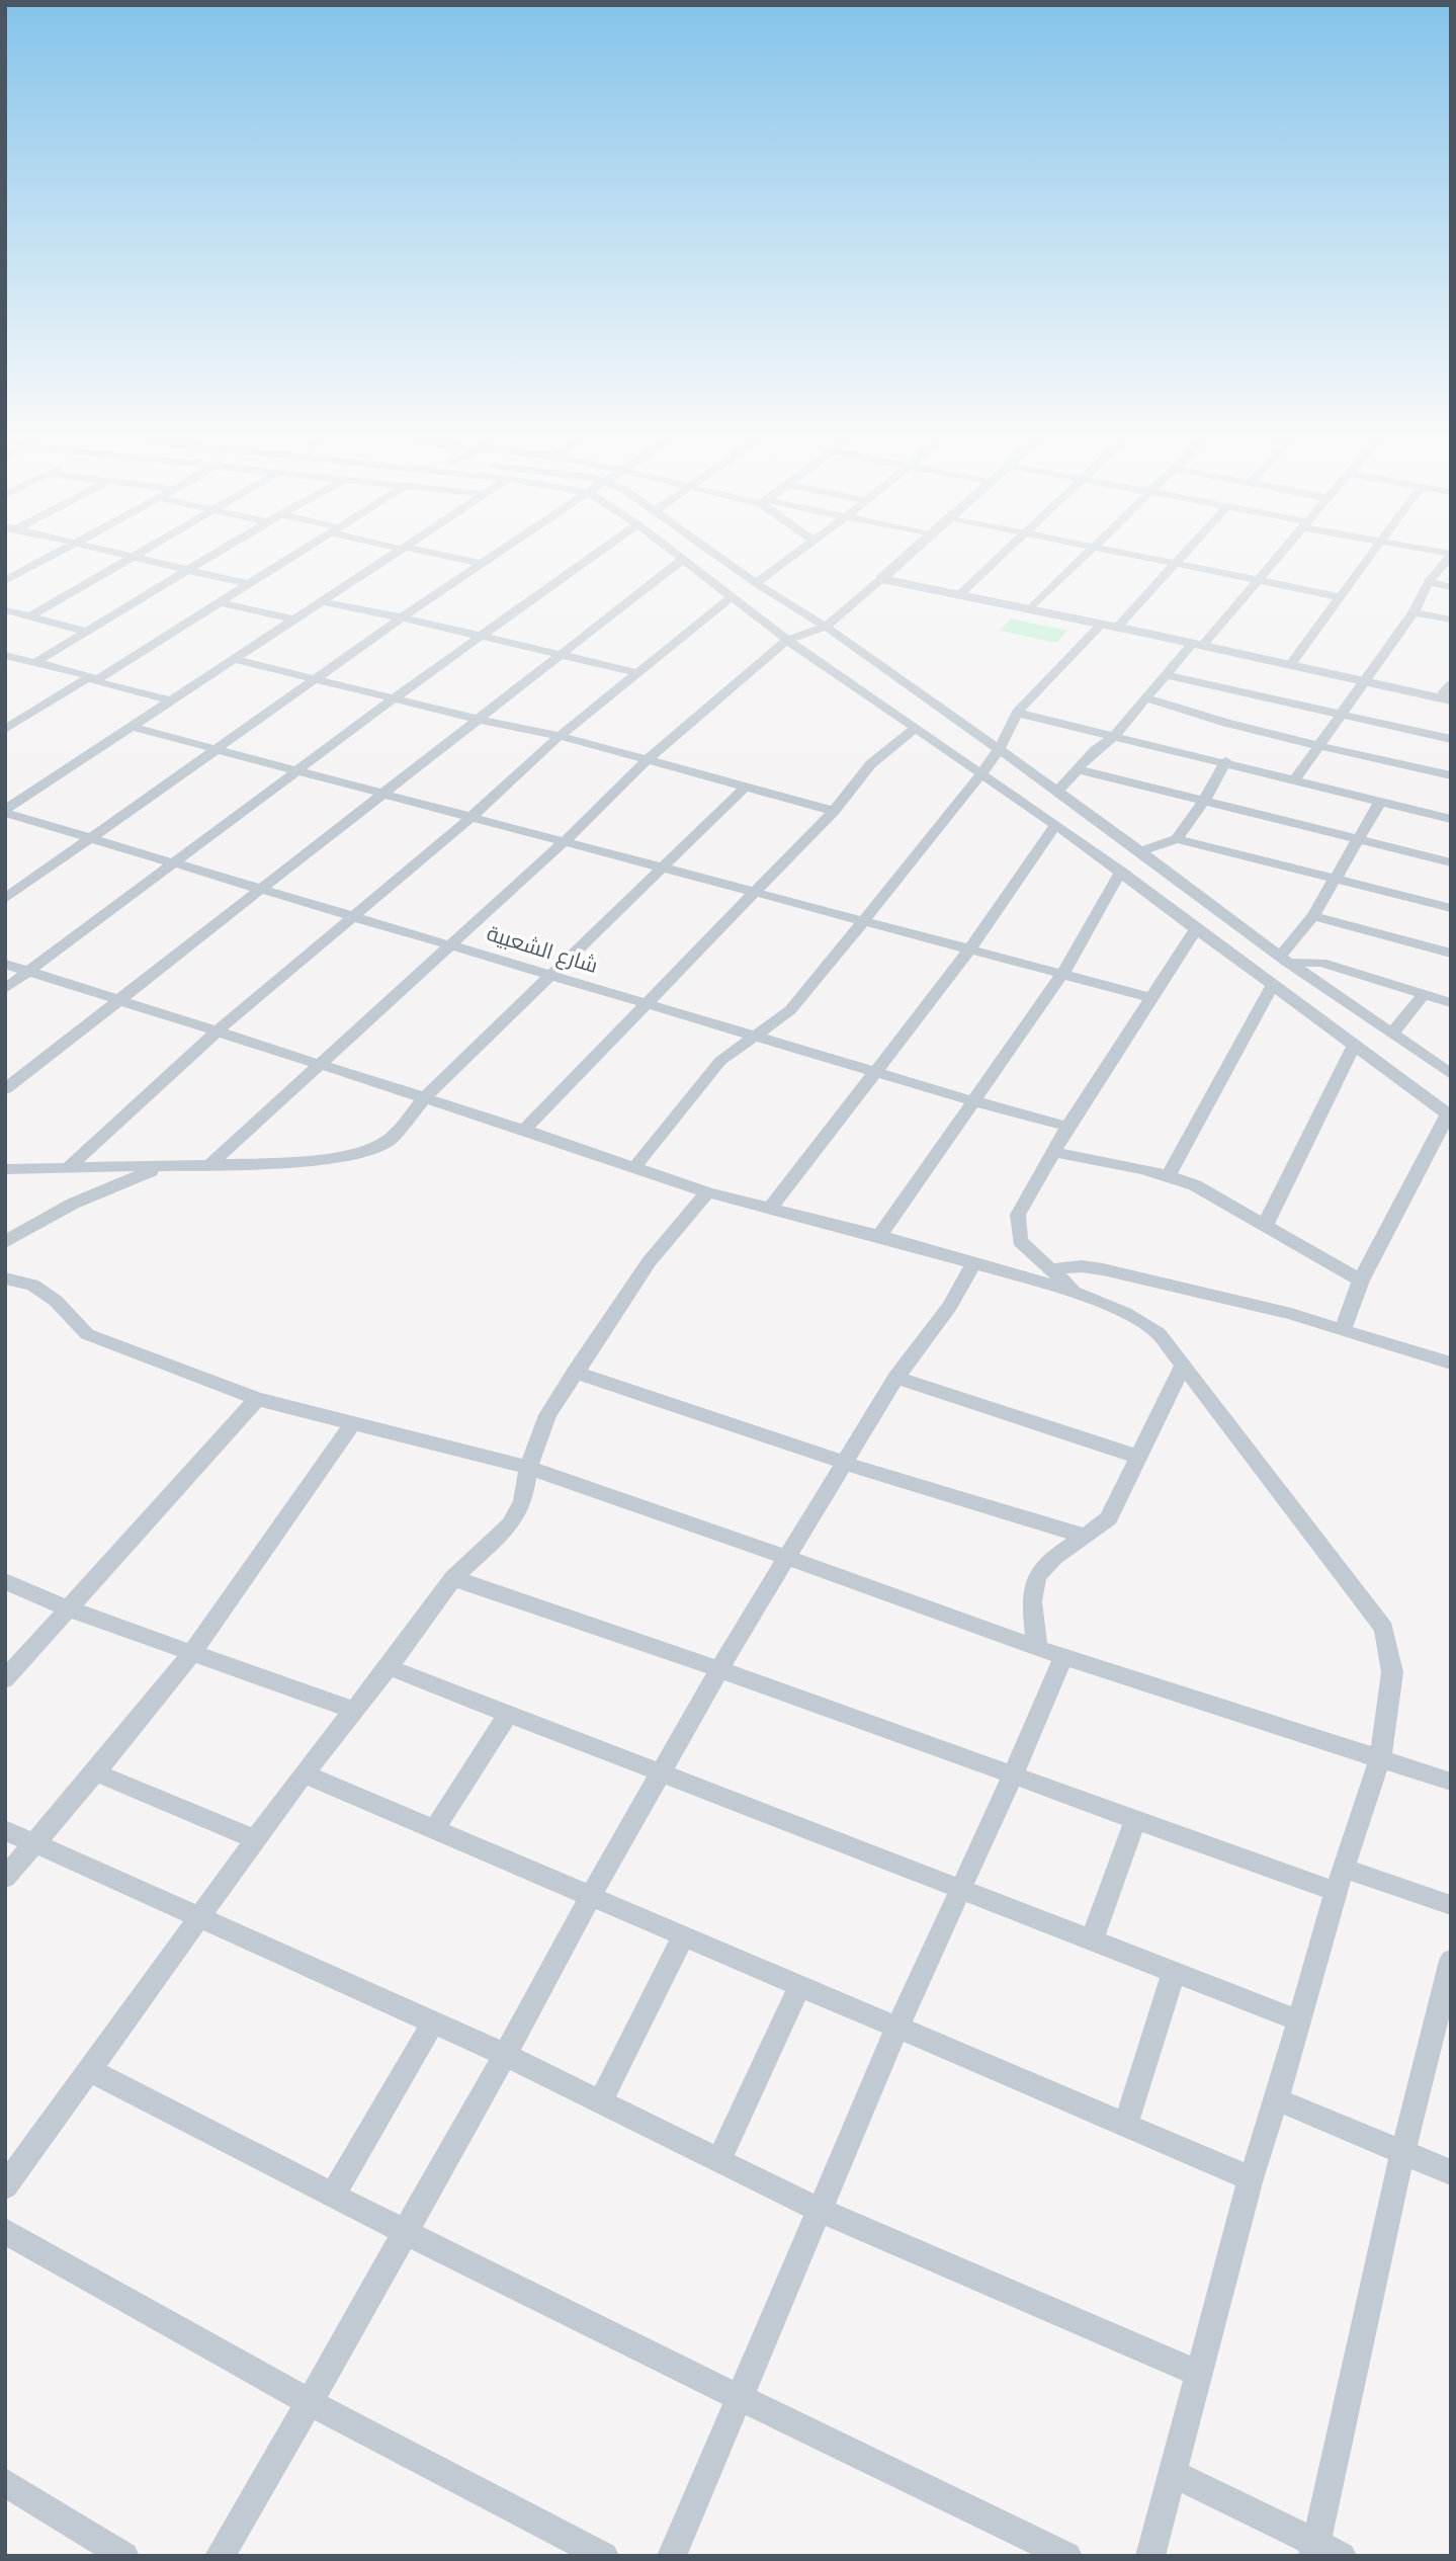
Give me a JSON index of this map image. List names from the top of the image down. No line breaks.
{"streets":{"street":["شارع الشعبية"]}}
